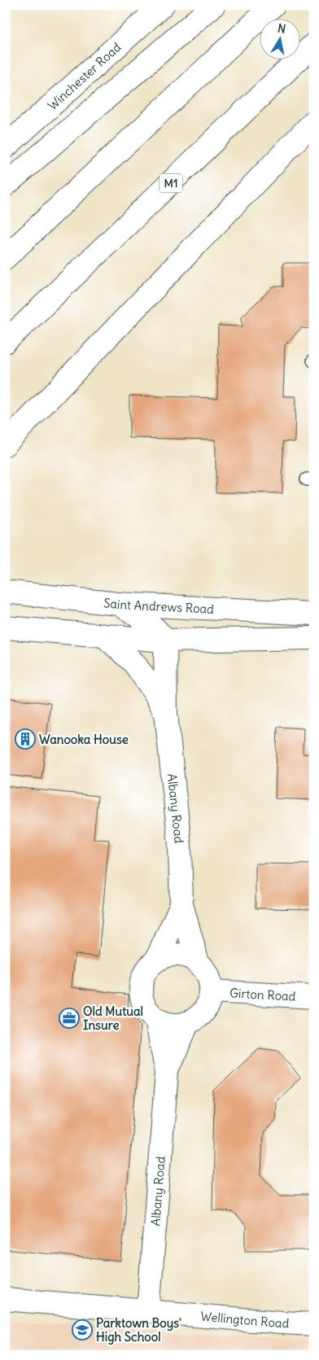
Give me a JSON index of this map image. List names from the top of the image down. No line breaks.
{"streets":{"main road":["Winchester Road","M1","Saint Andrews Road","Albany Road","Girton Road","Wellington Road"]},"crossings":[["Albany Road","Girton Road"],["Albany Road","Wellington Road"]],"places":{"building":["Wanooka House"],"office":["Old Mutual Insure"],"school or university":["Parktown Boys' High School"]},"north":"top"}
